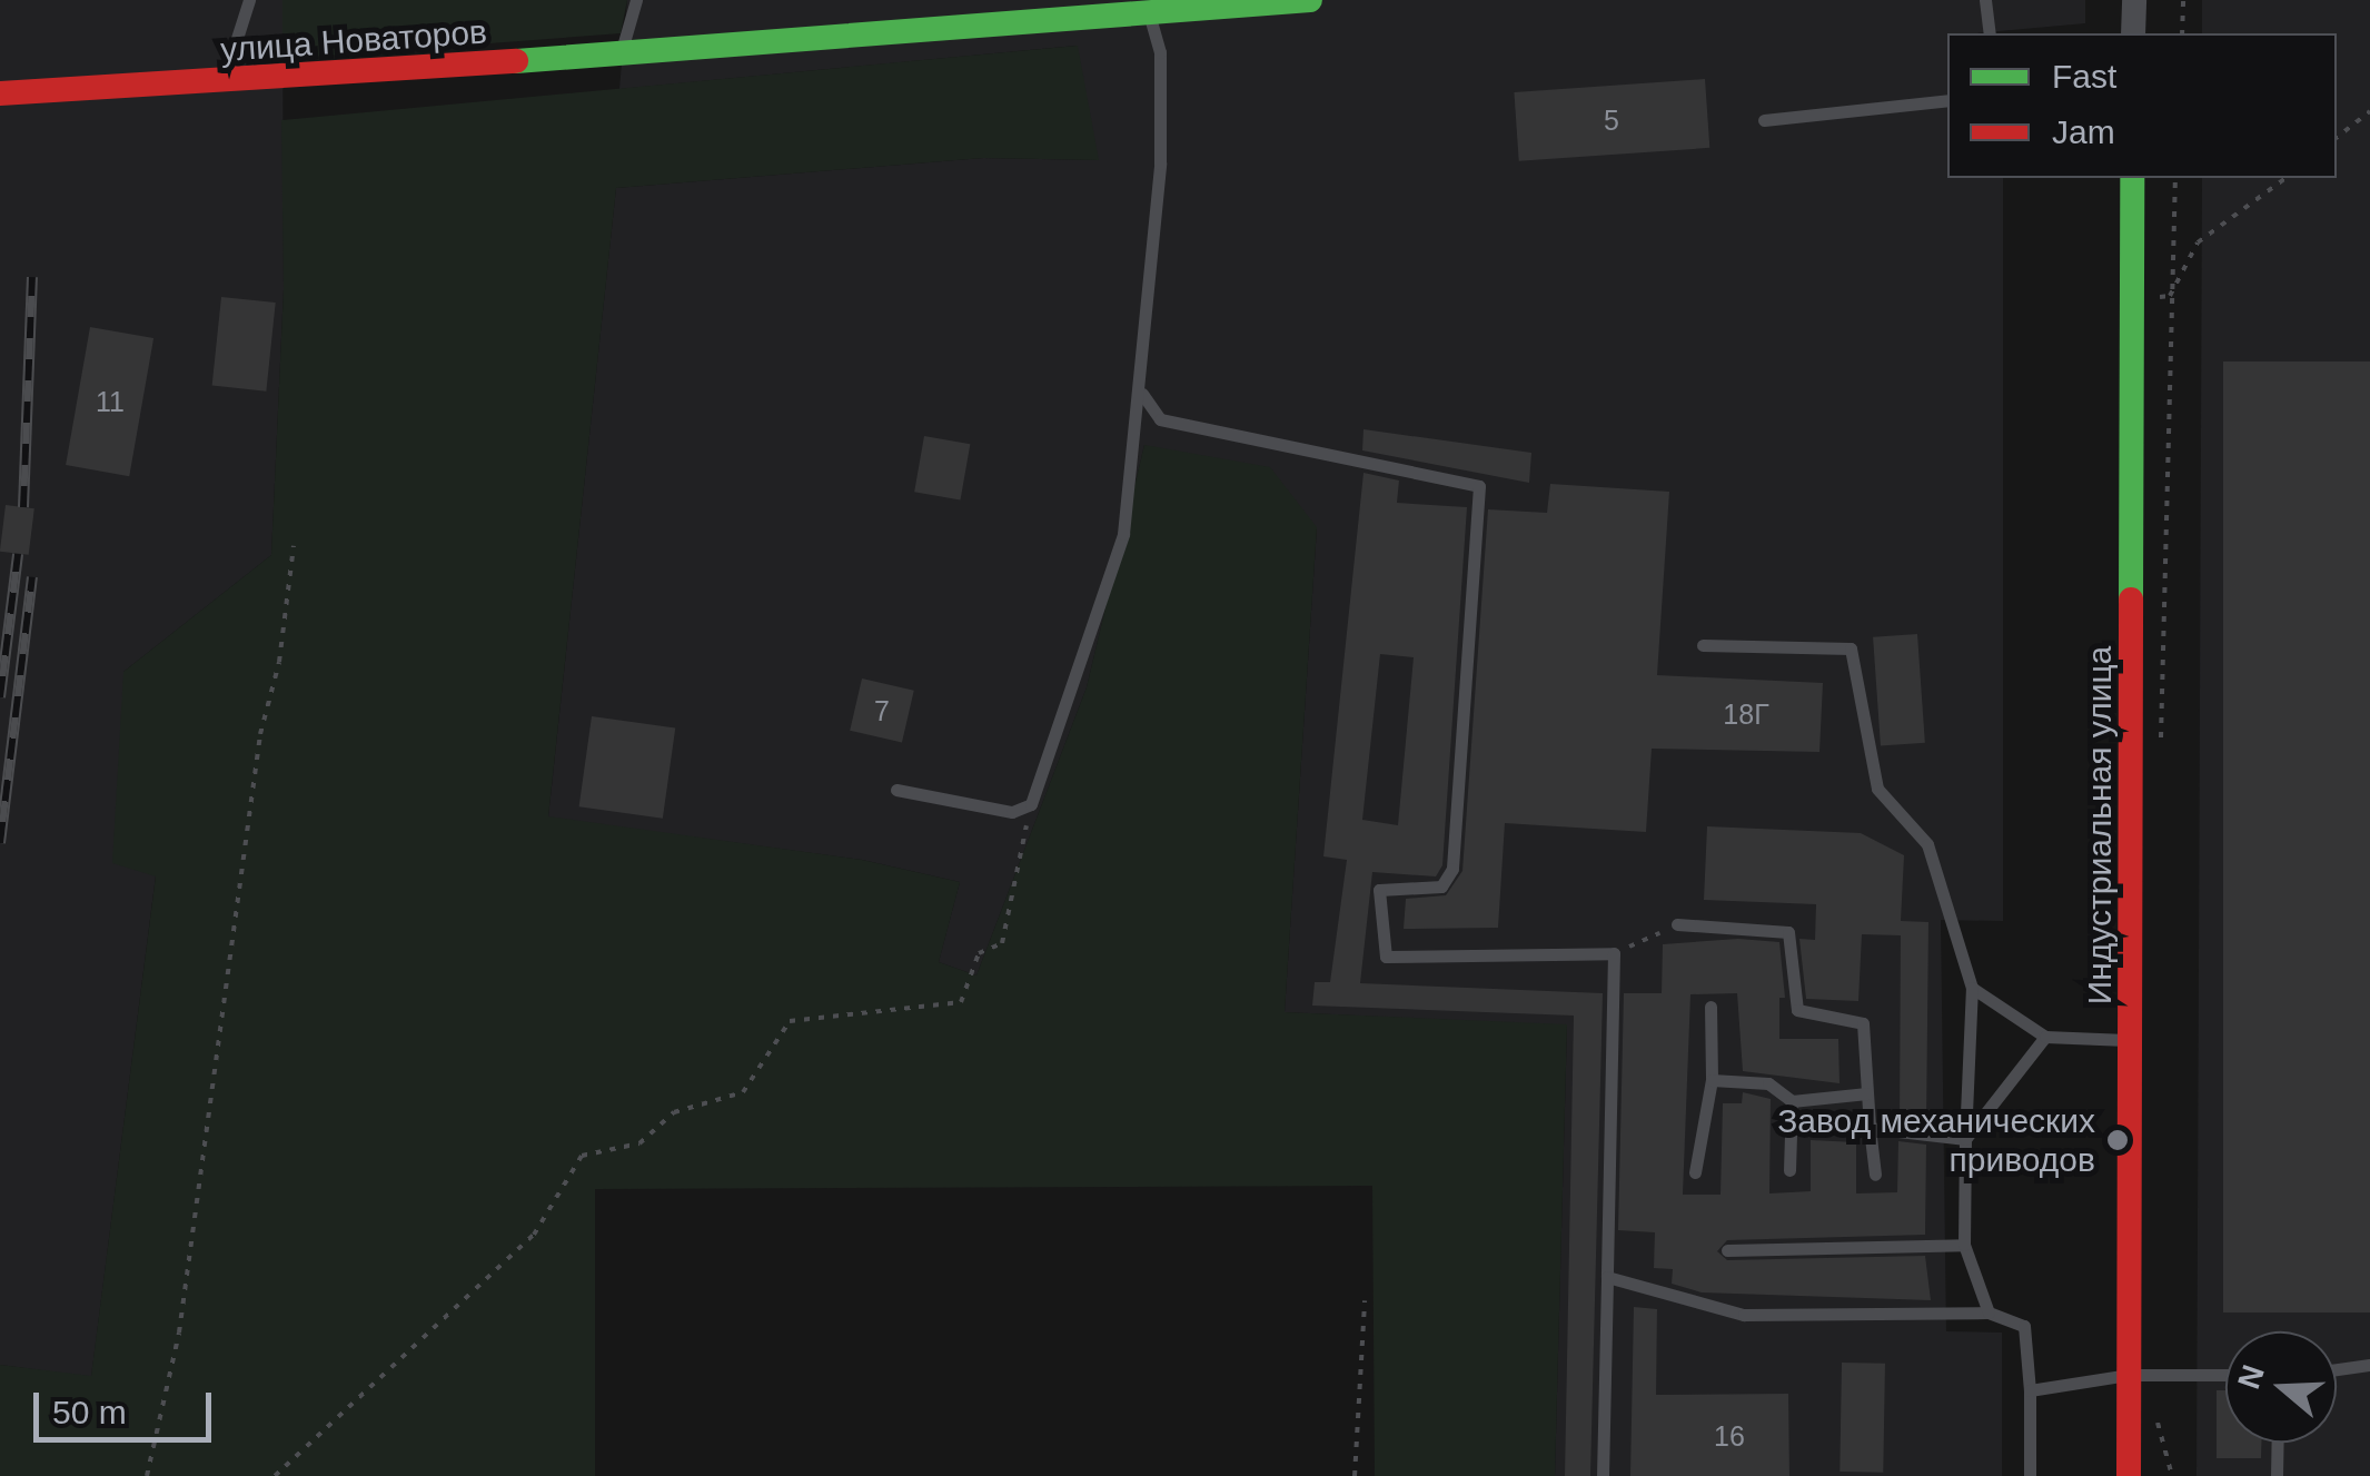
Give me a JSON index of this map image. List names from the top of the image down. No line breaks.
{"streets":{"street":["улица Новаторов","Индустриальная улица"]},"places":["Завод механических приводов"],"house_numbers":["5","11","7","18Г","16"],"legend":["Fast","Jam"],"scale_bar":"50 m","north":"left"}
